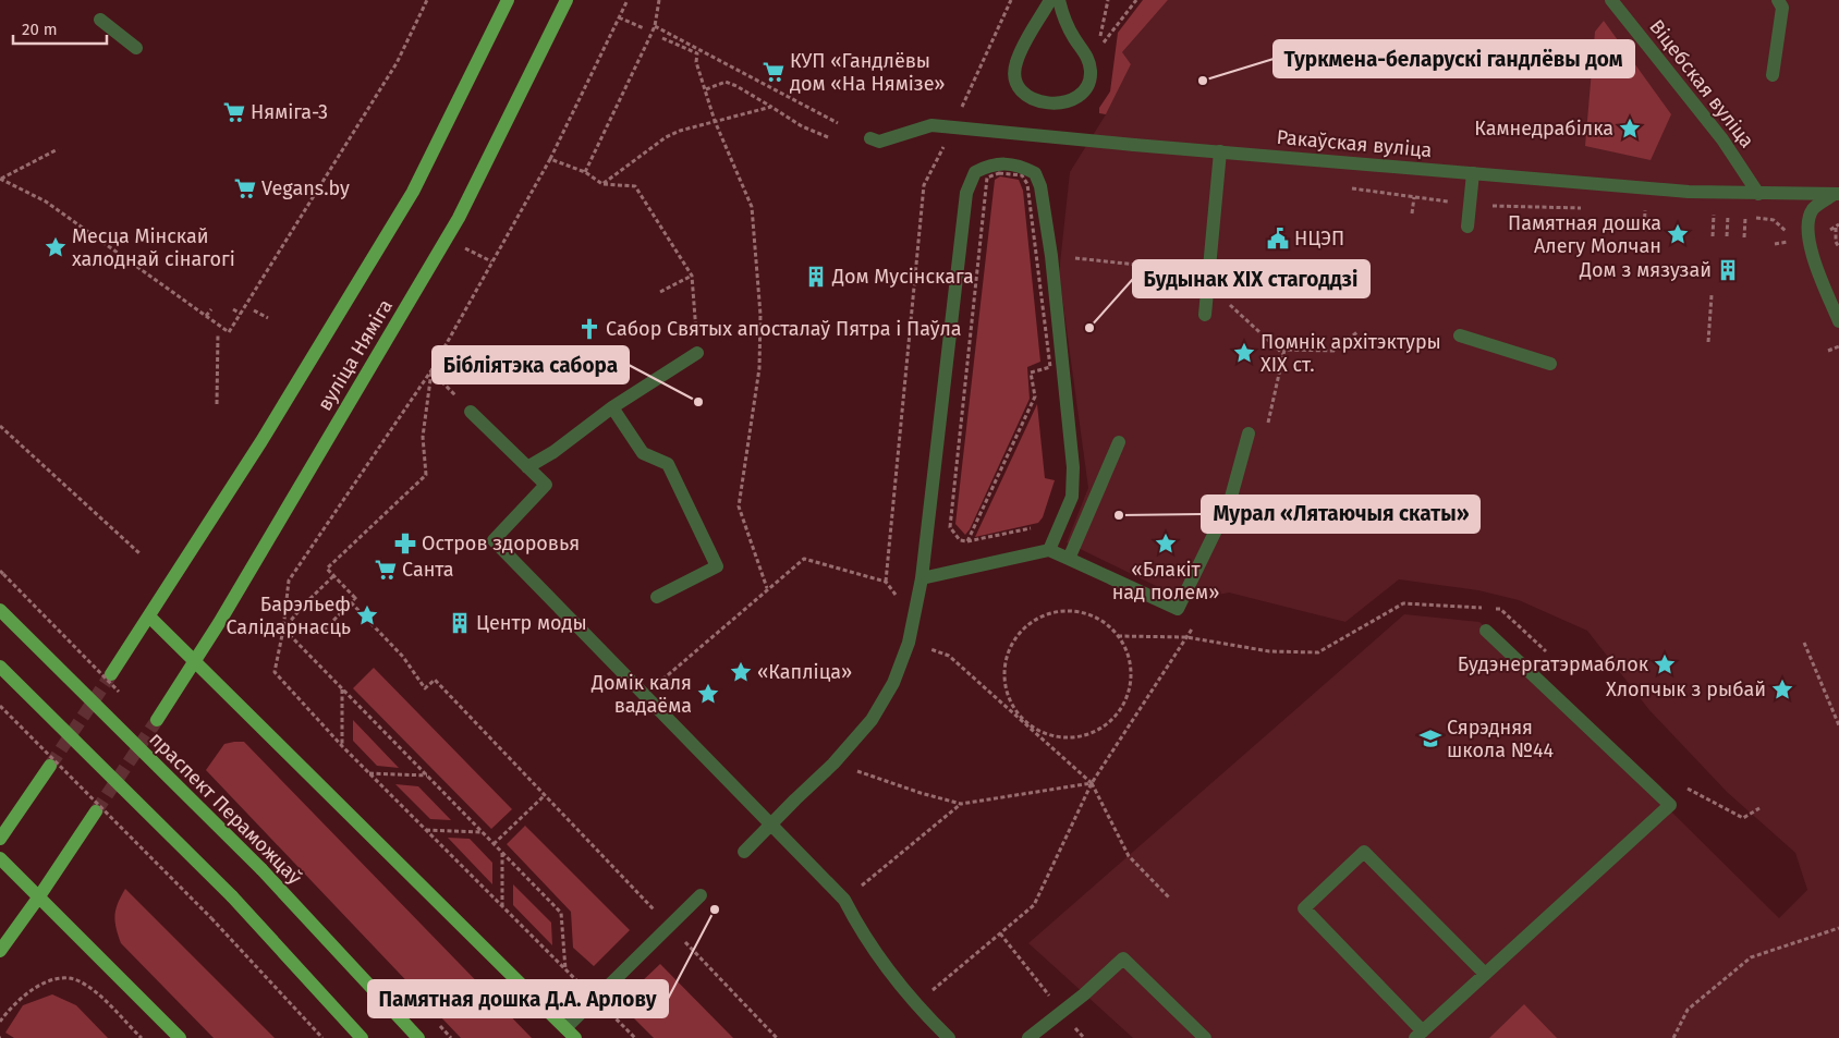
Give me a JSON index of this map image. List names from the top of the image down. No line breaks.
{"streets":{"main road":["вуліца Няміга","праспект Пераможцаў"],"street":["Віцебская вуліца","Ракаўская вуліца"]},"crossings":[["Віцебская вуліца","Ракаўская вуліца"]],"places":{"supermarket":["КУП «Гандлёвы дом «На Нямізе»","Няміга-3","Vegans.by","Санта"],"other":["Туркмена-беларускі гандлёвы дом","Будынак XIX стагоддзі","Бібліятэка сабора","Мурал «Лятаючыя скаты»","Памятная дошка Д.А. Арлову"],"place":["Камнедрабілка","Памятная дошка Алегу Молчан","Месца Мінскай халоднай сінагогі","Помнік архітэктуры ХІХ ст.","«Блакіт над полем»","Барэльеф Салідарнасць","Будэнергатэрмаблок","«Капліца»","Хлопчык з рыбай","Домік каля вадаёма"],"public building":["НЦЭП"],"building":["Дом з мязузай","Дом Мусінскага","Центр моды"],"church":["Сабор Святых апосталаў Пятра і Паўла"],"pharmacy":["Остров здоровья"],"school or university":["Сярэдняя школа №44"]},"scale_bar":"20 m"}
